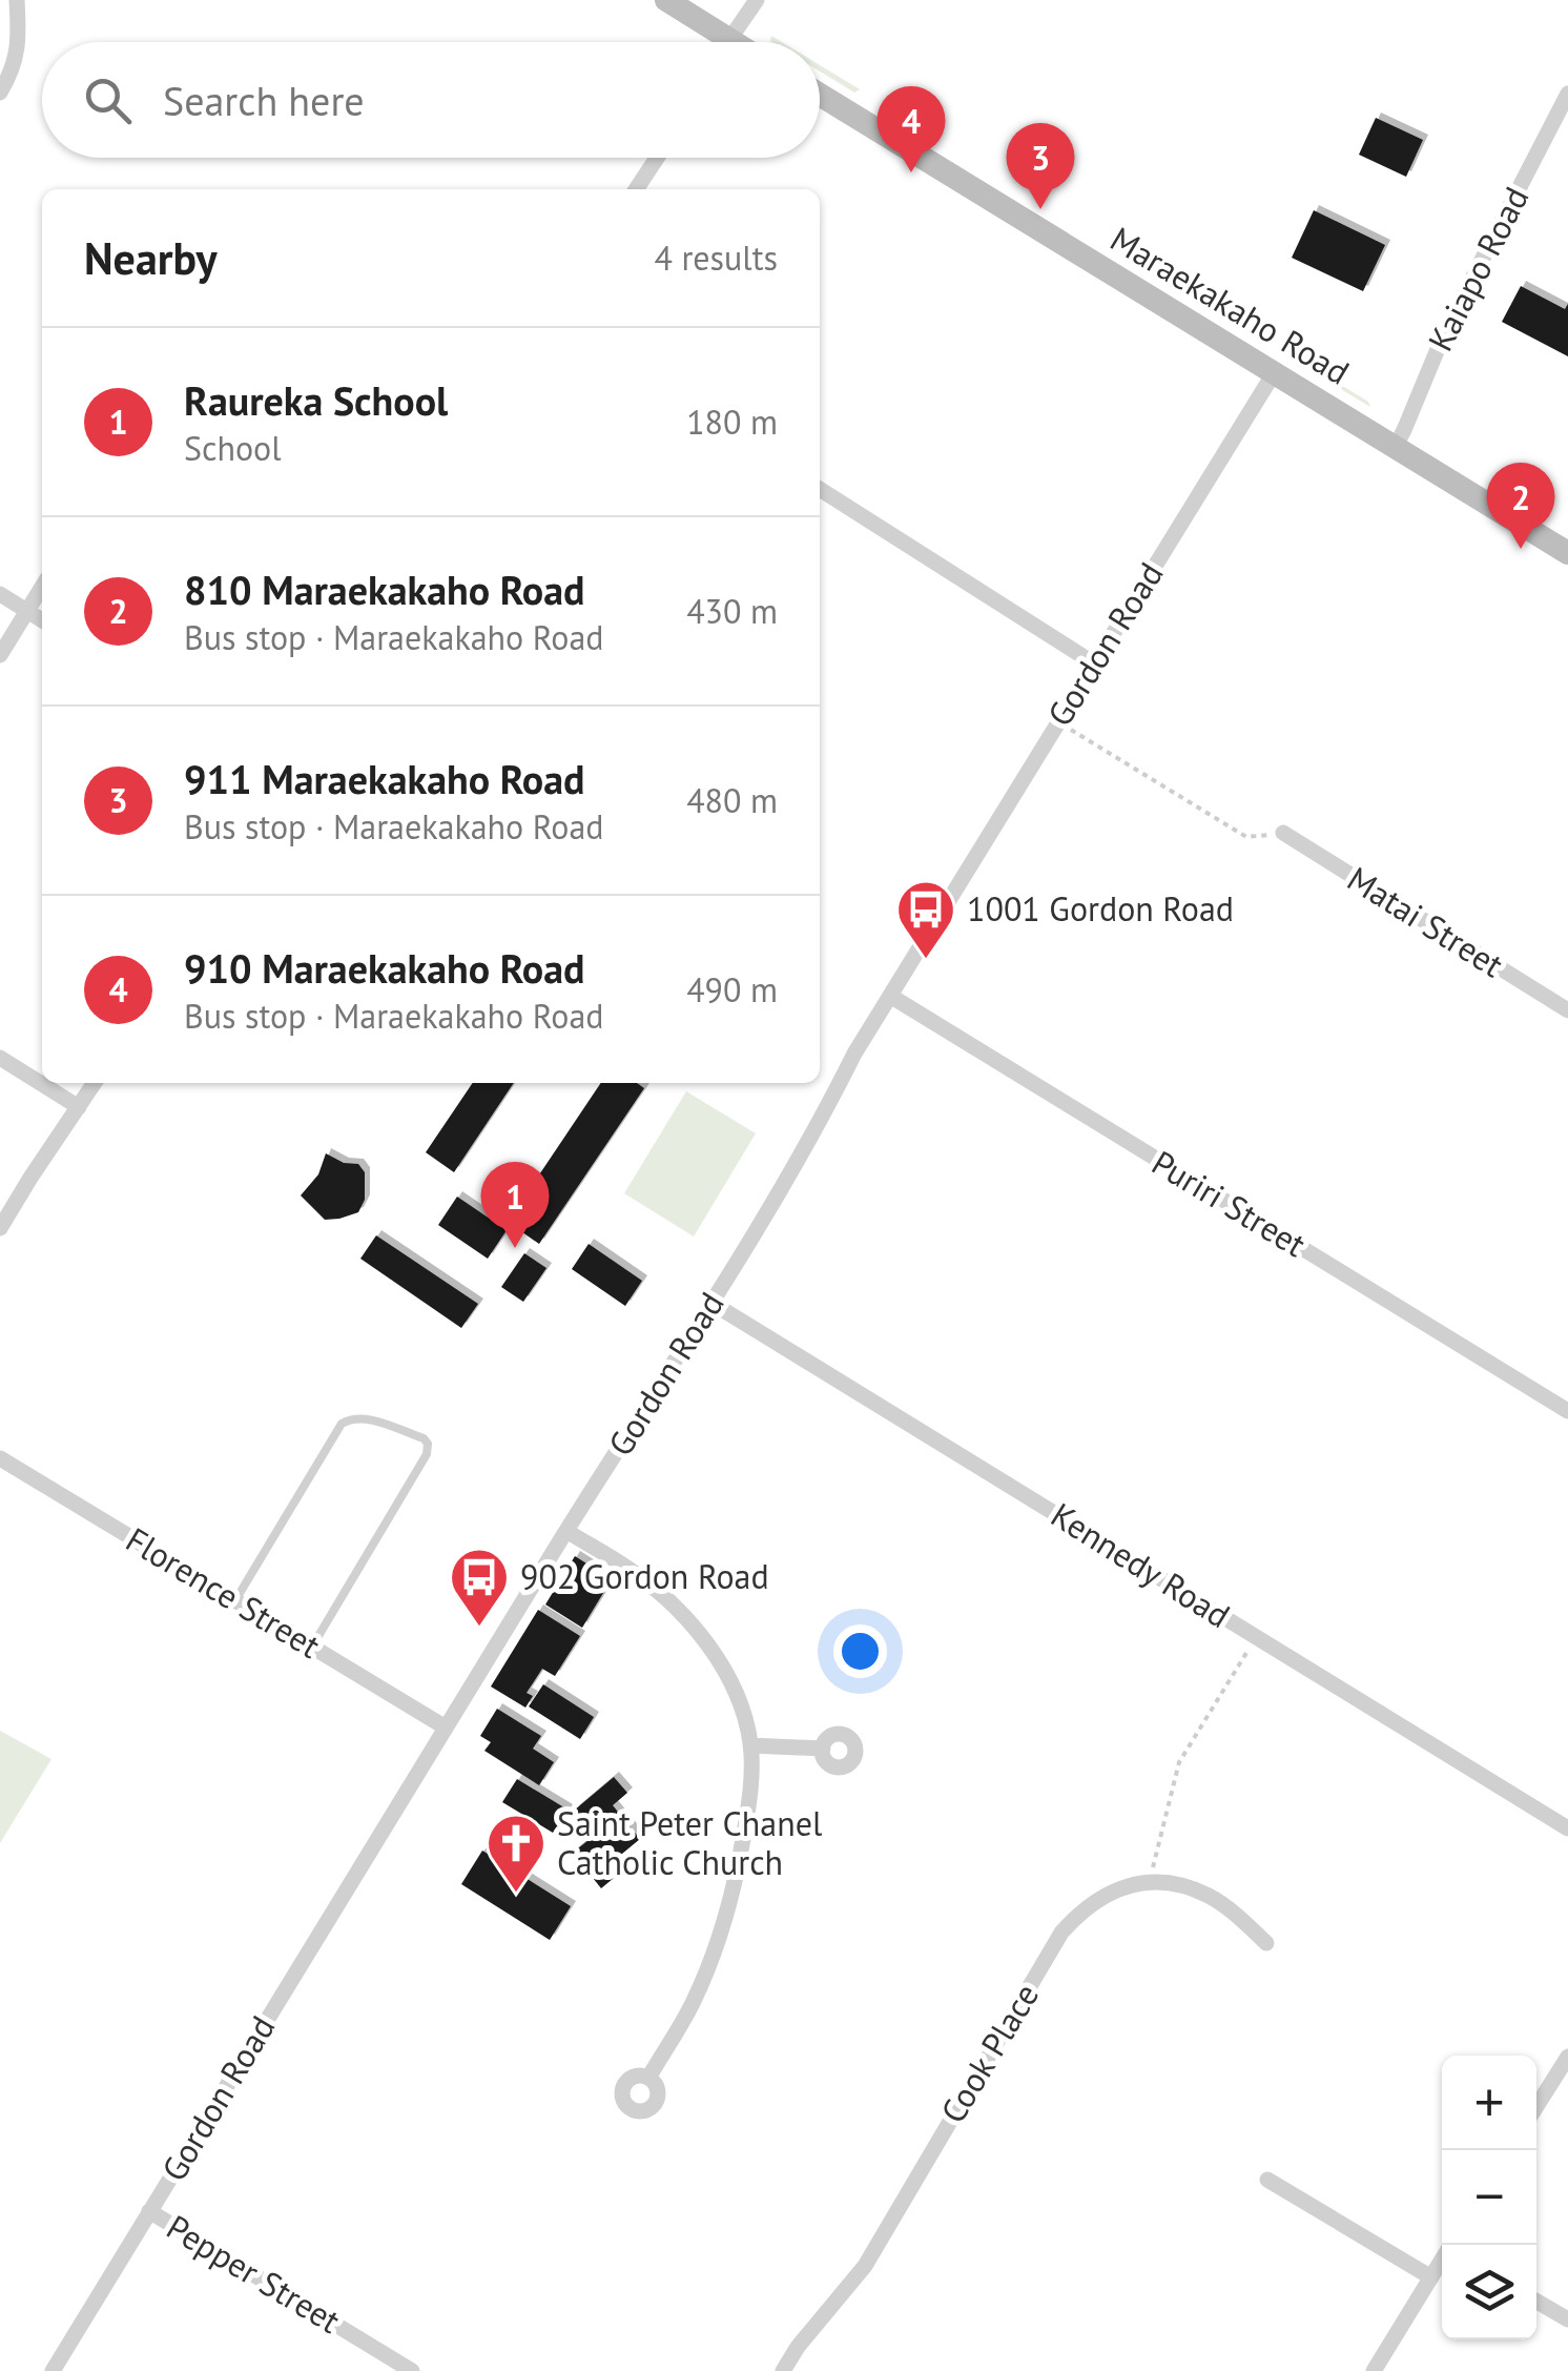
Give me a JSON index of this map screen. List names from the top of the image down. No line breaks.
{"streets":{"main road":["Maraekakaho Road"],"street":["Kaiapo Road","Gordon Road","Matai Street","Puriri Street","Kennedy Road","Florence Street","Cook Place","Pepper Street"]},"crossings":[["Kaiapo Road","Maraekakaho Road"],["Maraekakaho Road","Gordon Road"],["Gordon Road","Puriri Street"],["Gordon Road","Kennedy Road"],["Gordon Road","Florence Street"],["Gordon Road","Pepper Street"]],"places":{"bus stop":["1001 Gordon Road","902 Gordon Road"],"church":["Saint Peter Chanel Catholic Church"]},"page":{"search":"Search here","pins":["4","3","2","1"],"heading":["Nearby","4 results"],"list":[{"mark":"1","name":"Raureka School","note":"School","value":"180 m"},{"mark":"2","name":"810 Maraekakaho Road","note":"Bus stop · Maraekakaho Road","value":"430 m"},{"mark":"3","name":"911 Maraekakaho Road","note":"Bus stop · Maraekakaho Road","value":"480 m"},{"mark":"4","name":"910 Maraekakaho Road","note":"Bus stop · Maraekakaho Road","value":"490 m"}],"map_buttons":["+","−"]}}
